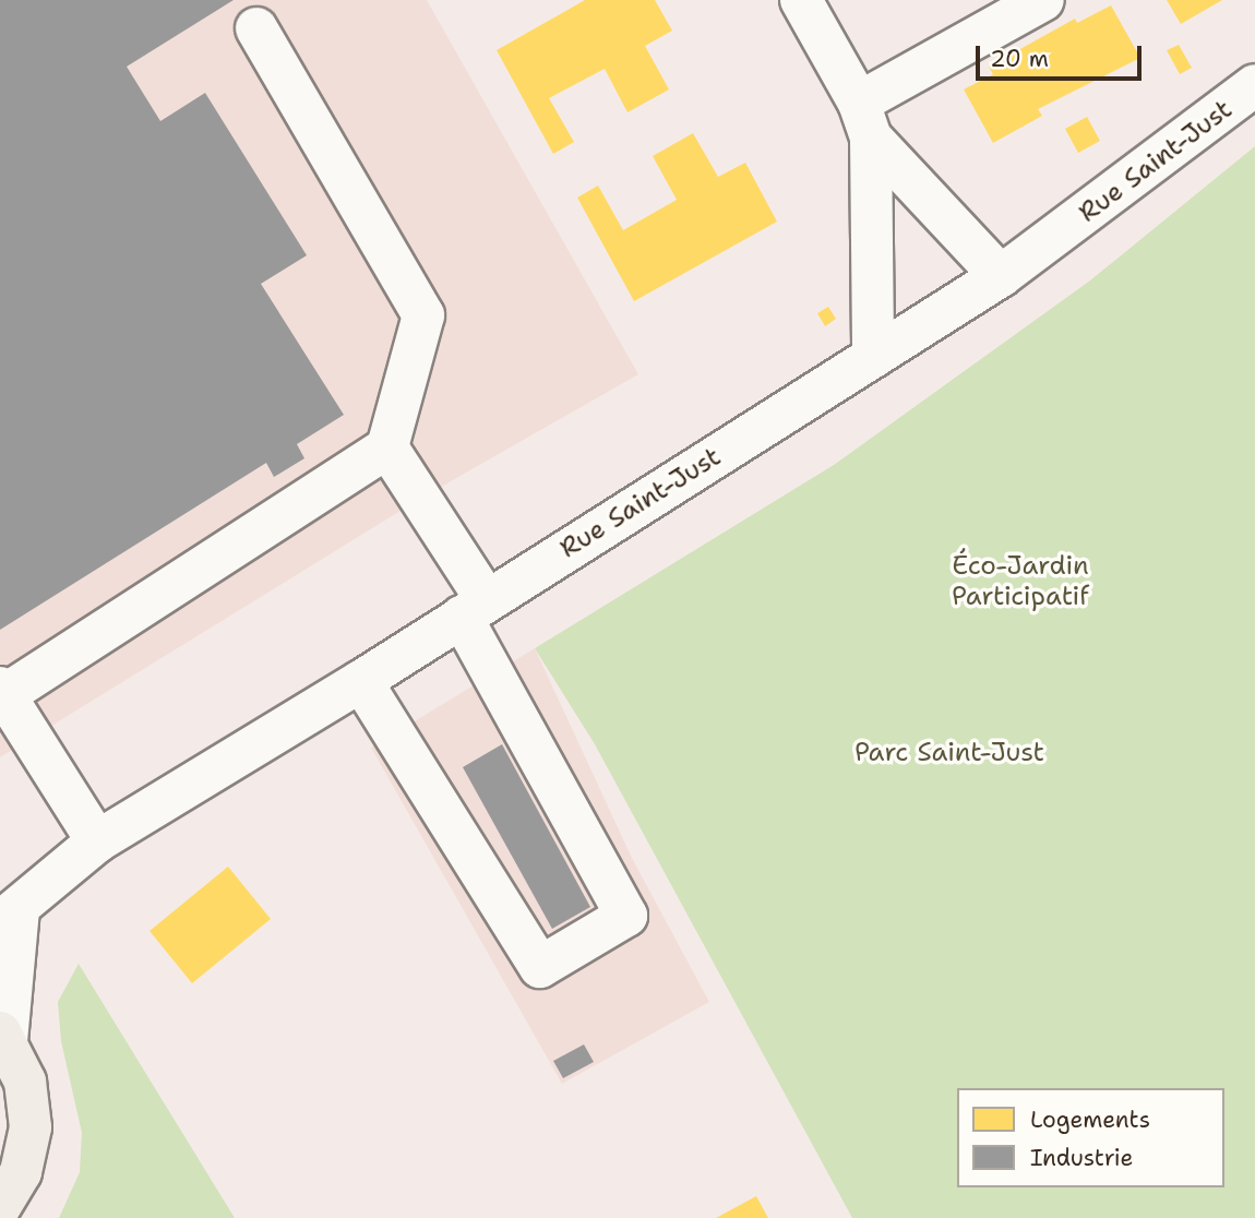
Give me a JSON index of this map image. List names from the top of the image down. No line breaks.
{"streets":{"street":["Rue Saint-Just"]},"parks":["Éco-Jardin Participatif","Parc Saint-Just"],"legend":["Logements","Industrie"],"scale_bar":"20 m"}
